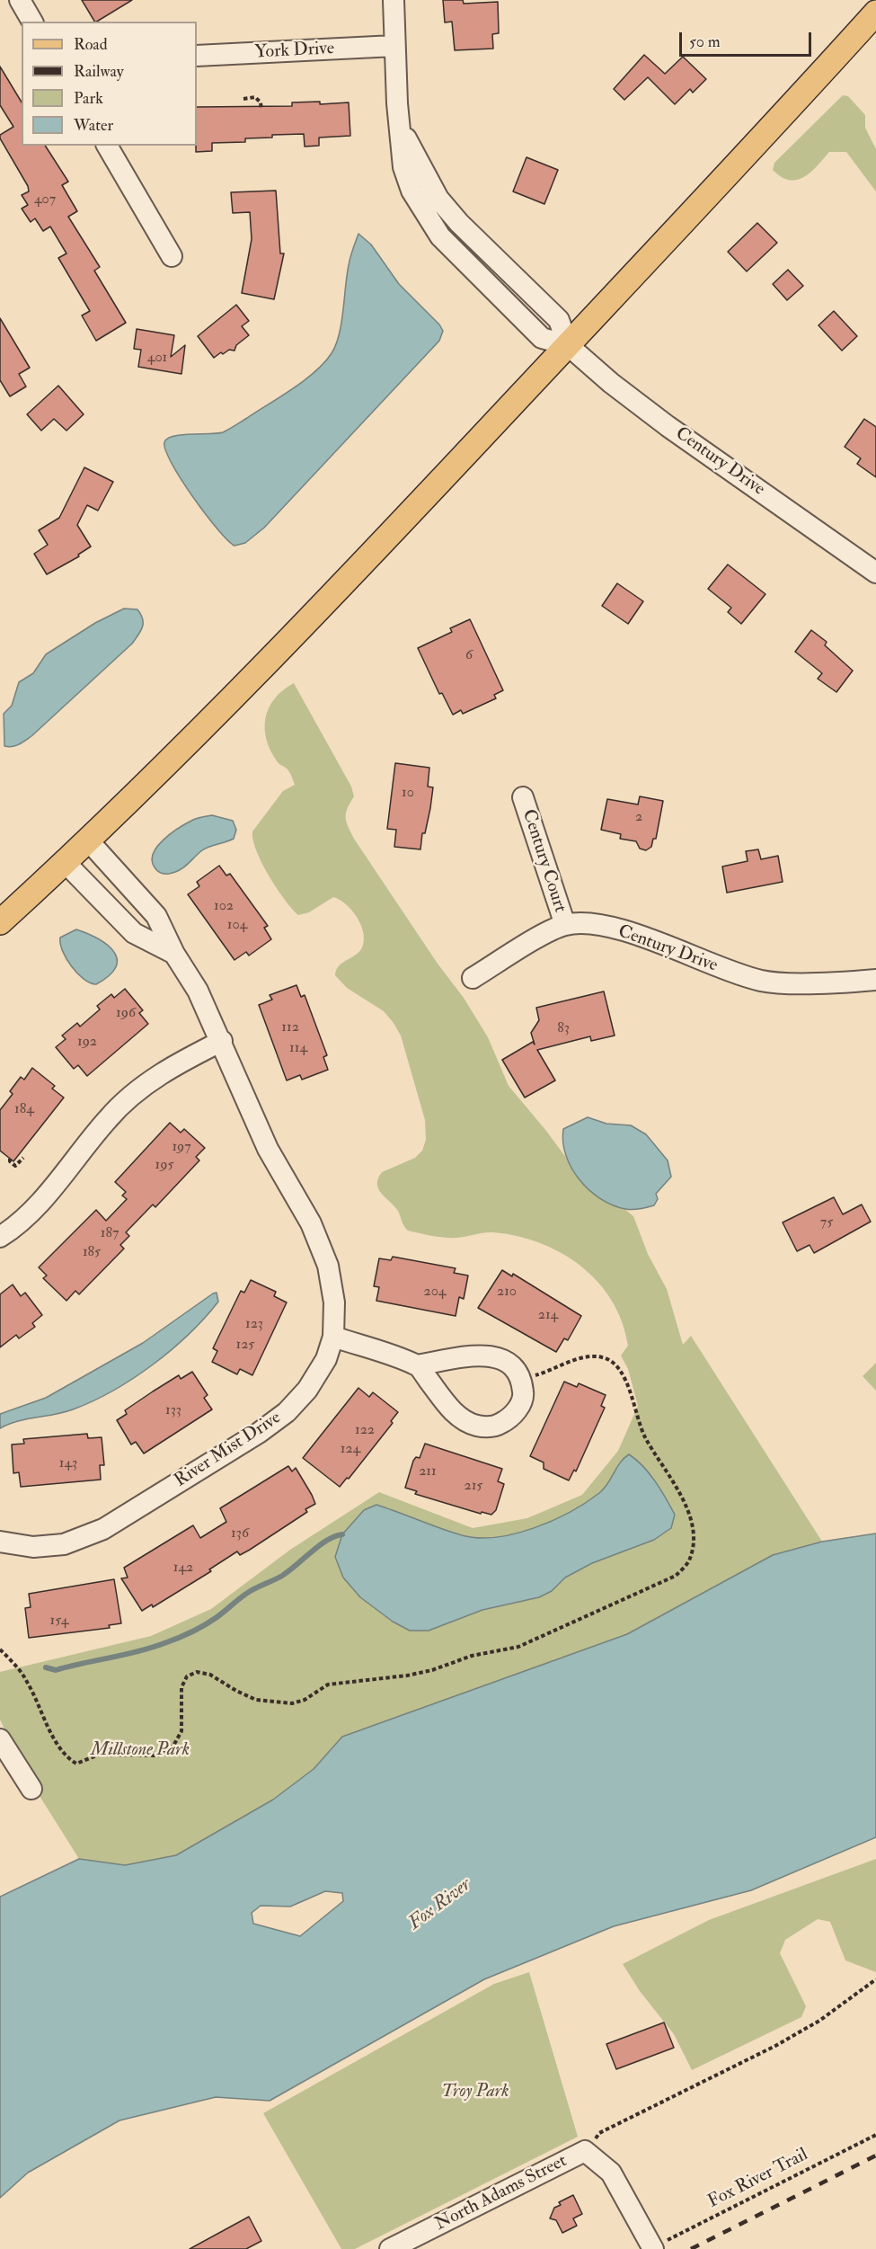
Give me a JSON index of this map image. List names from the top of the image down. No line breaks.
{"streets":{"street":["York Drive","Century Drive","Century Court","River Mist Drive","North Adams Street"],"path":["Fox River Trail"]},"crossings":[["York Drive","Century Drive"],["Century Drive","Century Court"]],"water":["Fox River"],"parks":["Millstone Park","Troy Park"],"house_numbers":["407","401","6","10","2","102","104","196","112","83","192","114","184","197","195","75","187","185","204","210","214","123","125","133","122","124","143","211","215","136","142","154"],"legend":["Road","Railway","Park","Water"],"scale_bar":"50 m"}
